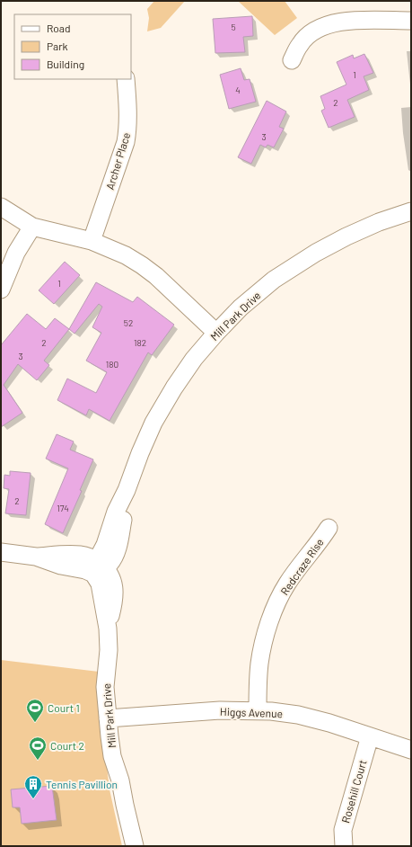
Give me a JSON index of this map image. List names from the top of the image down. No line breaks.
{"streets":{"street":["Archer Place","Mill Park Drive","Redcraze Rise","Higgs Avenue","Rosehill Court"]},"crossings":[["Mill Park Drive","Higgs Avenue"],["Redcraze Rise","Higgs Avenue"],["Higgs Avenue","Rosehill Court"]],"places":{"sports":["Court 1","Court 2"],"building":["Tennis Pavillion"]},"house_numbers":["5","1","4","2","3","1","52","2","182","3","180","2","174"],"legend":["Road","Park","Building"]}
